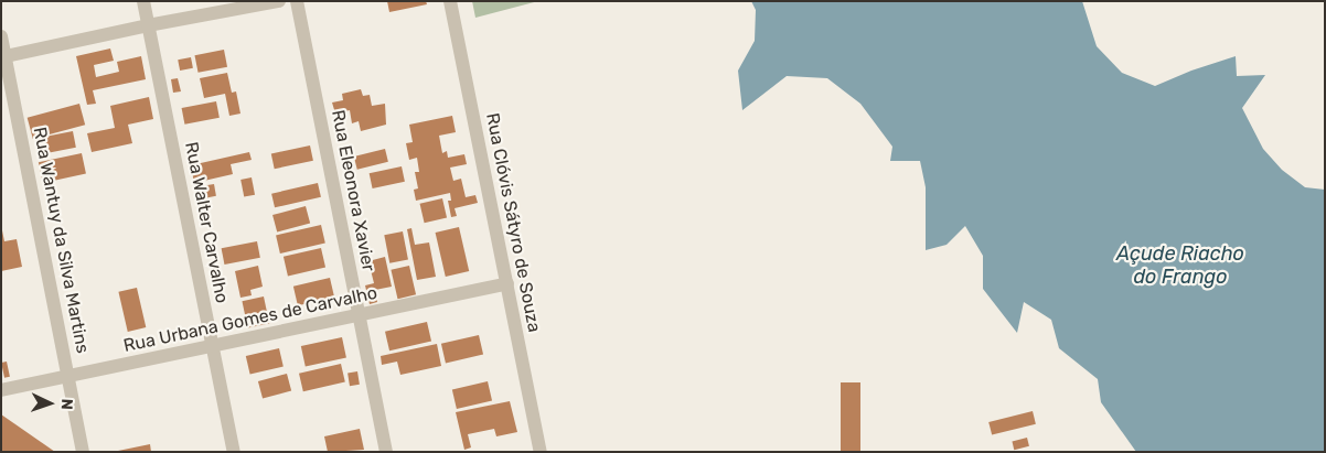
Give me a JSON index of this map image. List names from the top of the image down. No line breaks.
{"streets":{"street":["Rua Eleonora Xavier","Rua Walter Carvalho","Rua Clóvis Sátyro de Souza","Rua Wantuy da Silva Martins","Rua Urbana Gomes de Carvalho"]},"crossings":[["Rua Eleonora Xavier","Rua Urbana Gomes de Carvalho"],["Rua Walter Carvalho","Rua Urbana Gomes de Carvalho"],["Rua Clóvis Sátyro de Souza","Rua Urbana Gomes de Carvalho"],["Rua Wantuy da Silva Martins","Rua Urbana Gomes de Carvalho"]],"water":["Açude Riacho do Frango"],"north":"right"}
